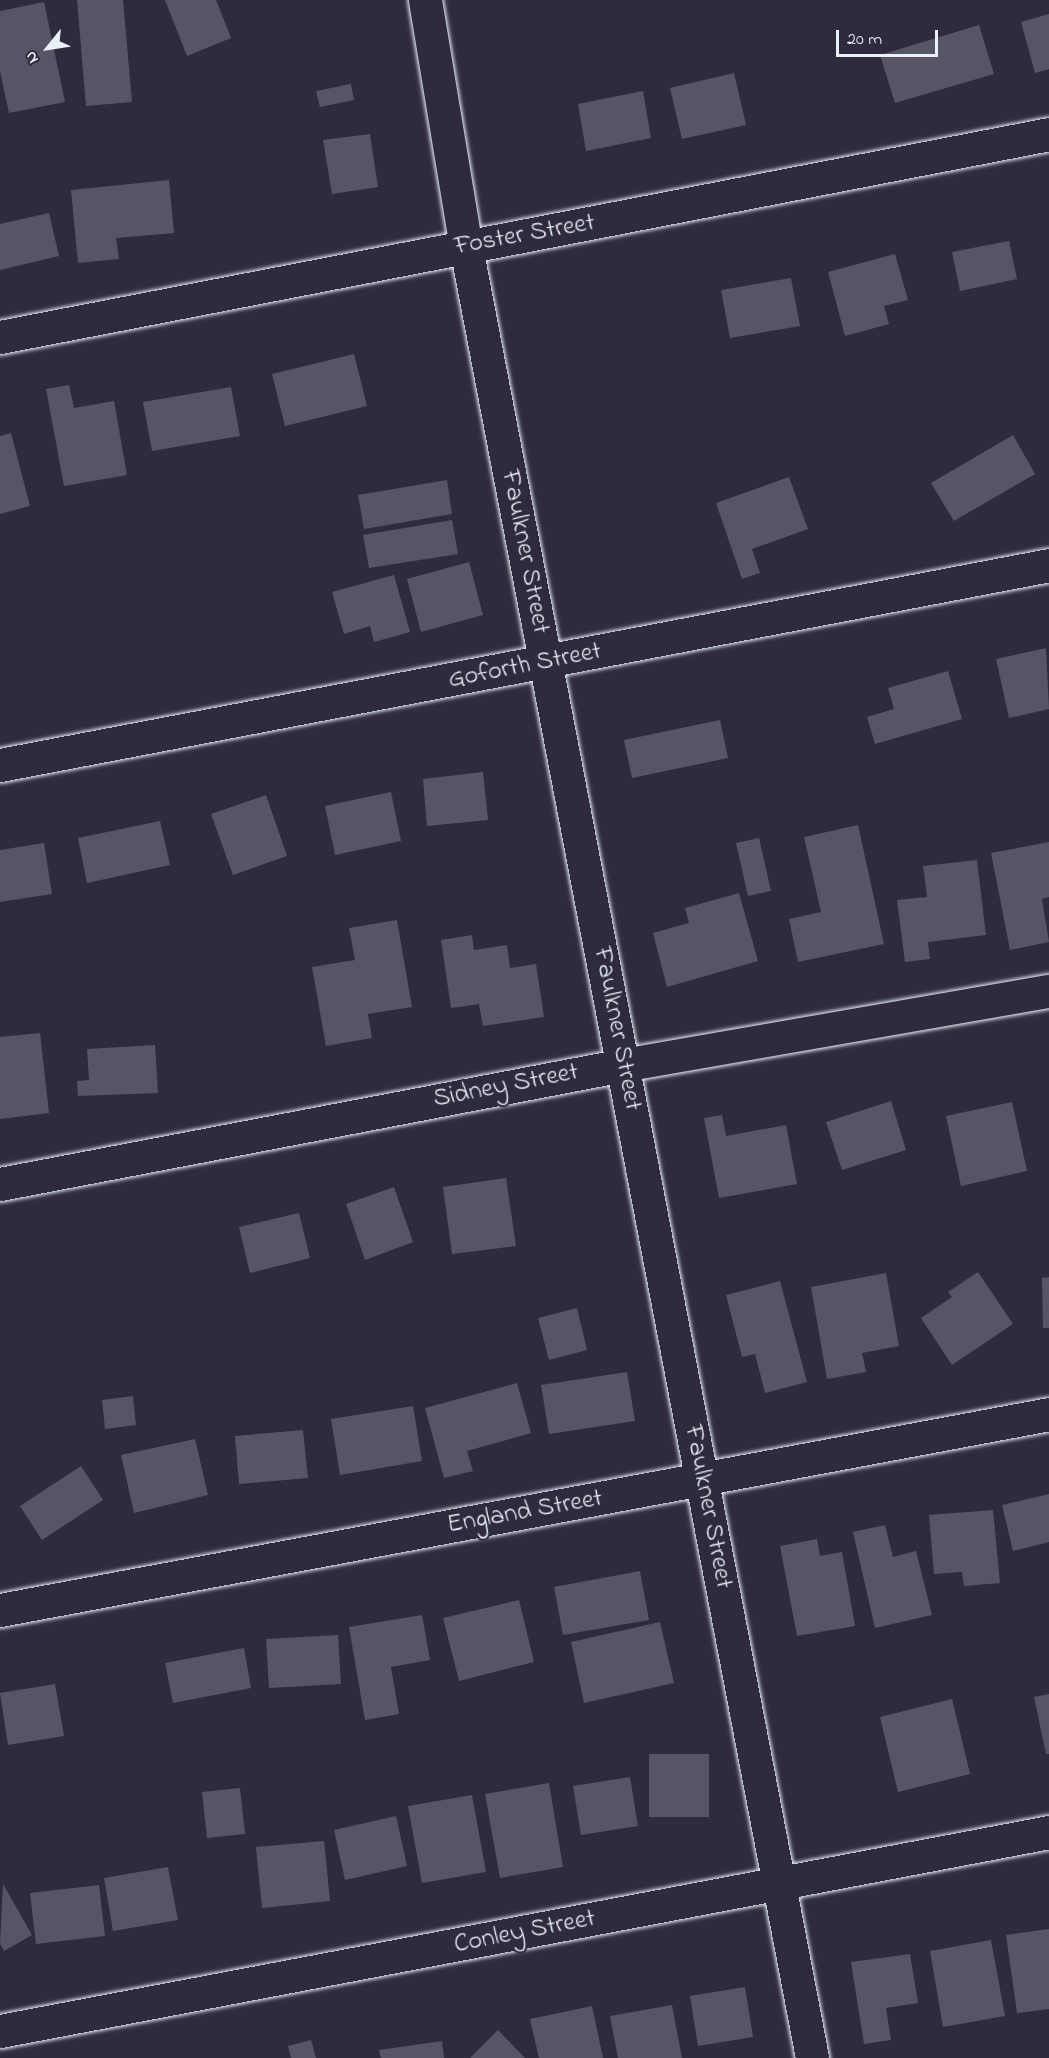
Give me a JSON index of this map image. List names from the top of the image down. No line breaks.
{"streets":{"street":["Foster Street","Faulkner Street","Goforth Street","Sidney Street","England Street","Conley Street"]},"crossings":[["Foster Street","Faulkner Street"],["Faulkner Street","Goforth Street"],["Faulkner Street","Sidney Street"],["Faulkner Street","England Street"],["Faulkner Street","Conley Street"]],"scale_bar":"20 m","north":"bottom left"}
